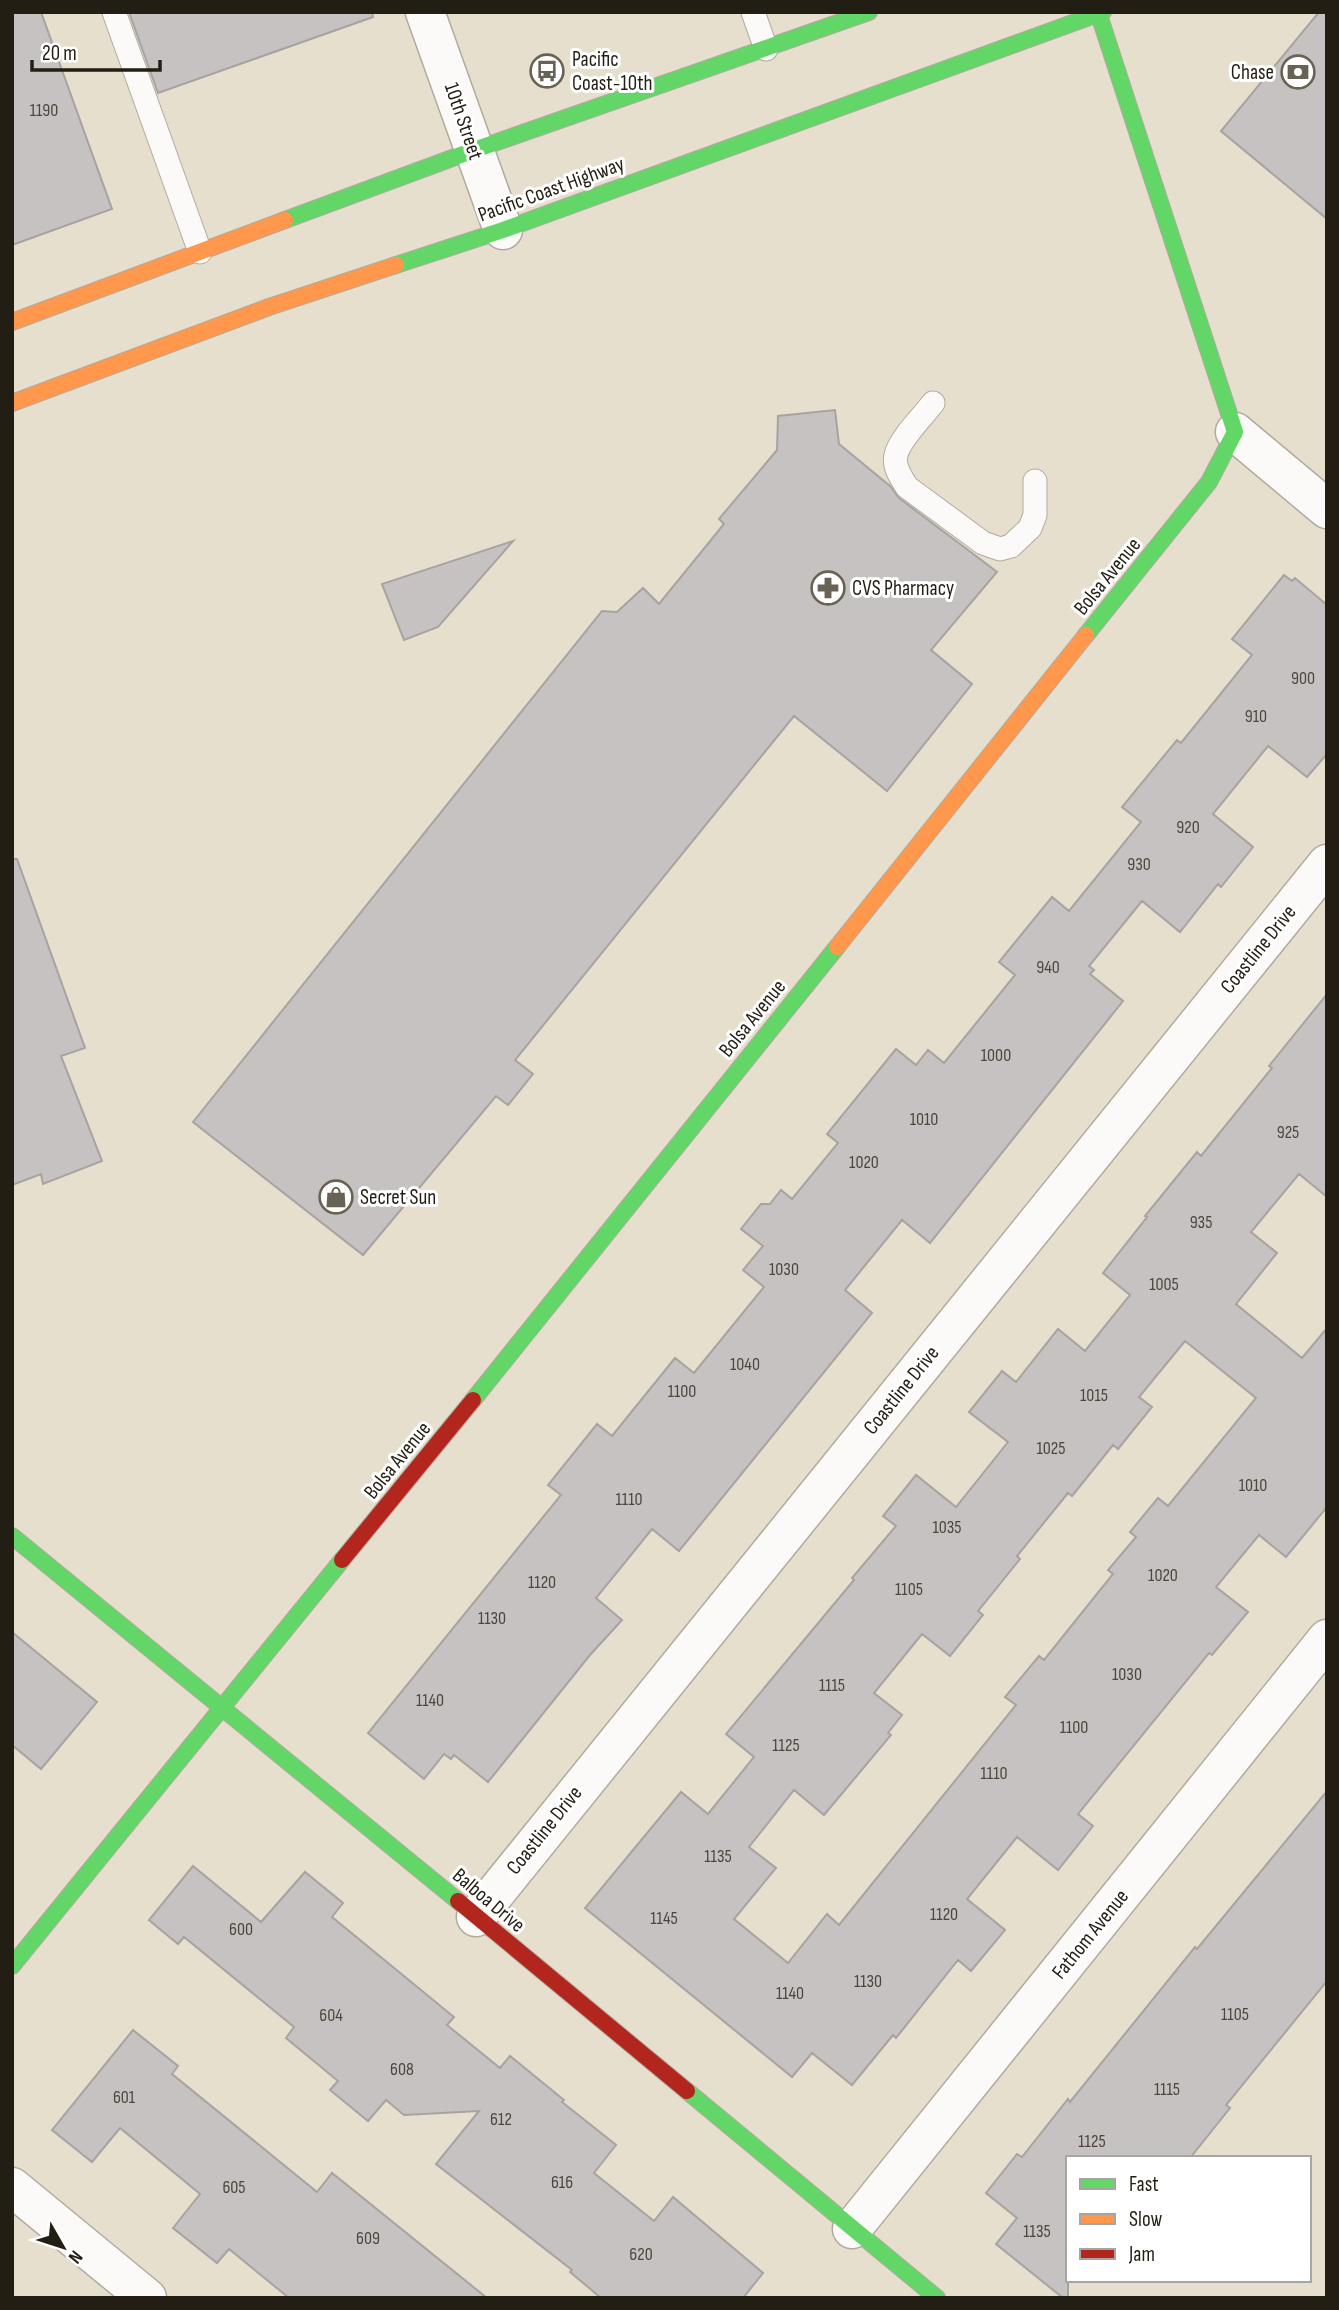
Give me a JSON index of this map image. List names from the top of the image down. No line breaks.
{"streets":{"main road":["Pacific Coast Highway","Bolsa Avenue","Balboa Drive"],"street":["10th Street","Coastline Drive","Fathom Avenue"]},"crossings":[["10th Street","Pacific Coast Highway"],["Bolsa Avenue","Balboa Drive"],["Coastline Drive","Balboa Drive"],["Balboa Drive","Fathom Avenue"]],"places":{"bus stop":["Pacific Coast-10th"],"bank":["Chase"],"pharmacy":["CVS Pharmacy"],"shop":["Secret Sun"]},"house_numbers":["1190","900","910","920","930","940","1000","1010","925","1020","935","1030","1005","1040","1100","1015","1025","1010","1110","1035","1020","1120","1105","1130","1030","1115","1140","1100","1125","1110","1135","1120","1145","600","1130","1140","1105","604","608","1115","601","612","1125","616","605","1135","609","620"],"legend":["Fast","Slow","Jam"],"scale_bar":"20 m","north":"bottom right"}
